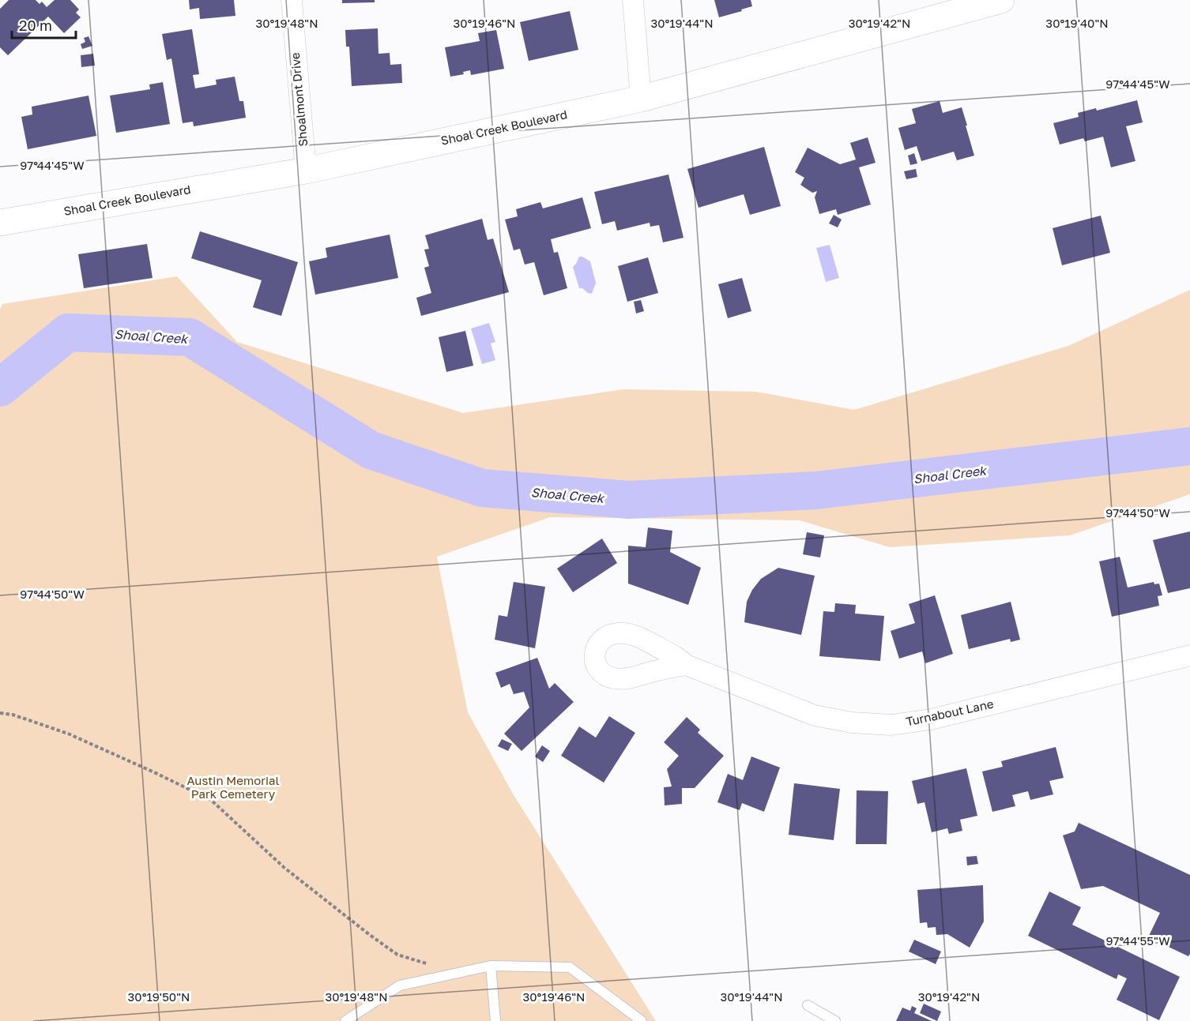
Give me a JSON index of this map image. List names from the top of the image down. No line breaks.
{"streets":{"street":["Shoalmont Drive","Shoal Creek Boulevard","Turnabout Lane"]},"crossings":[["Shoalmont Drive","Shoal Creek Boulevard"]],"water":["Shoal Creek"],"parks":["Austin Memorial Park Cemetery"],"scale_bar":"20 m","coordinates":["30°19'48\"N","30°19'46\"N","30°19'44\"N","30°19'42\"N","30°19'40\"N","97°44'45\"W","97°44'50\"W","97°44'55\"W","30°19'50\"N"]}
